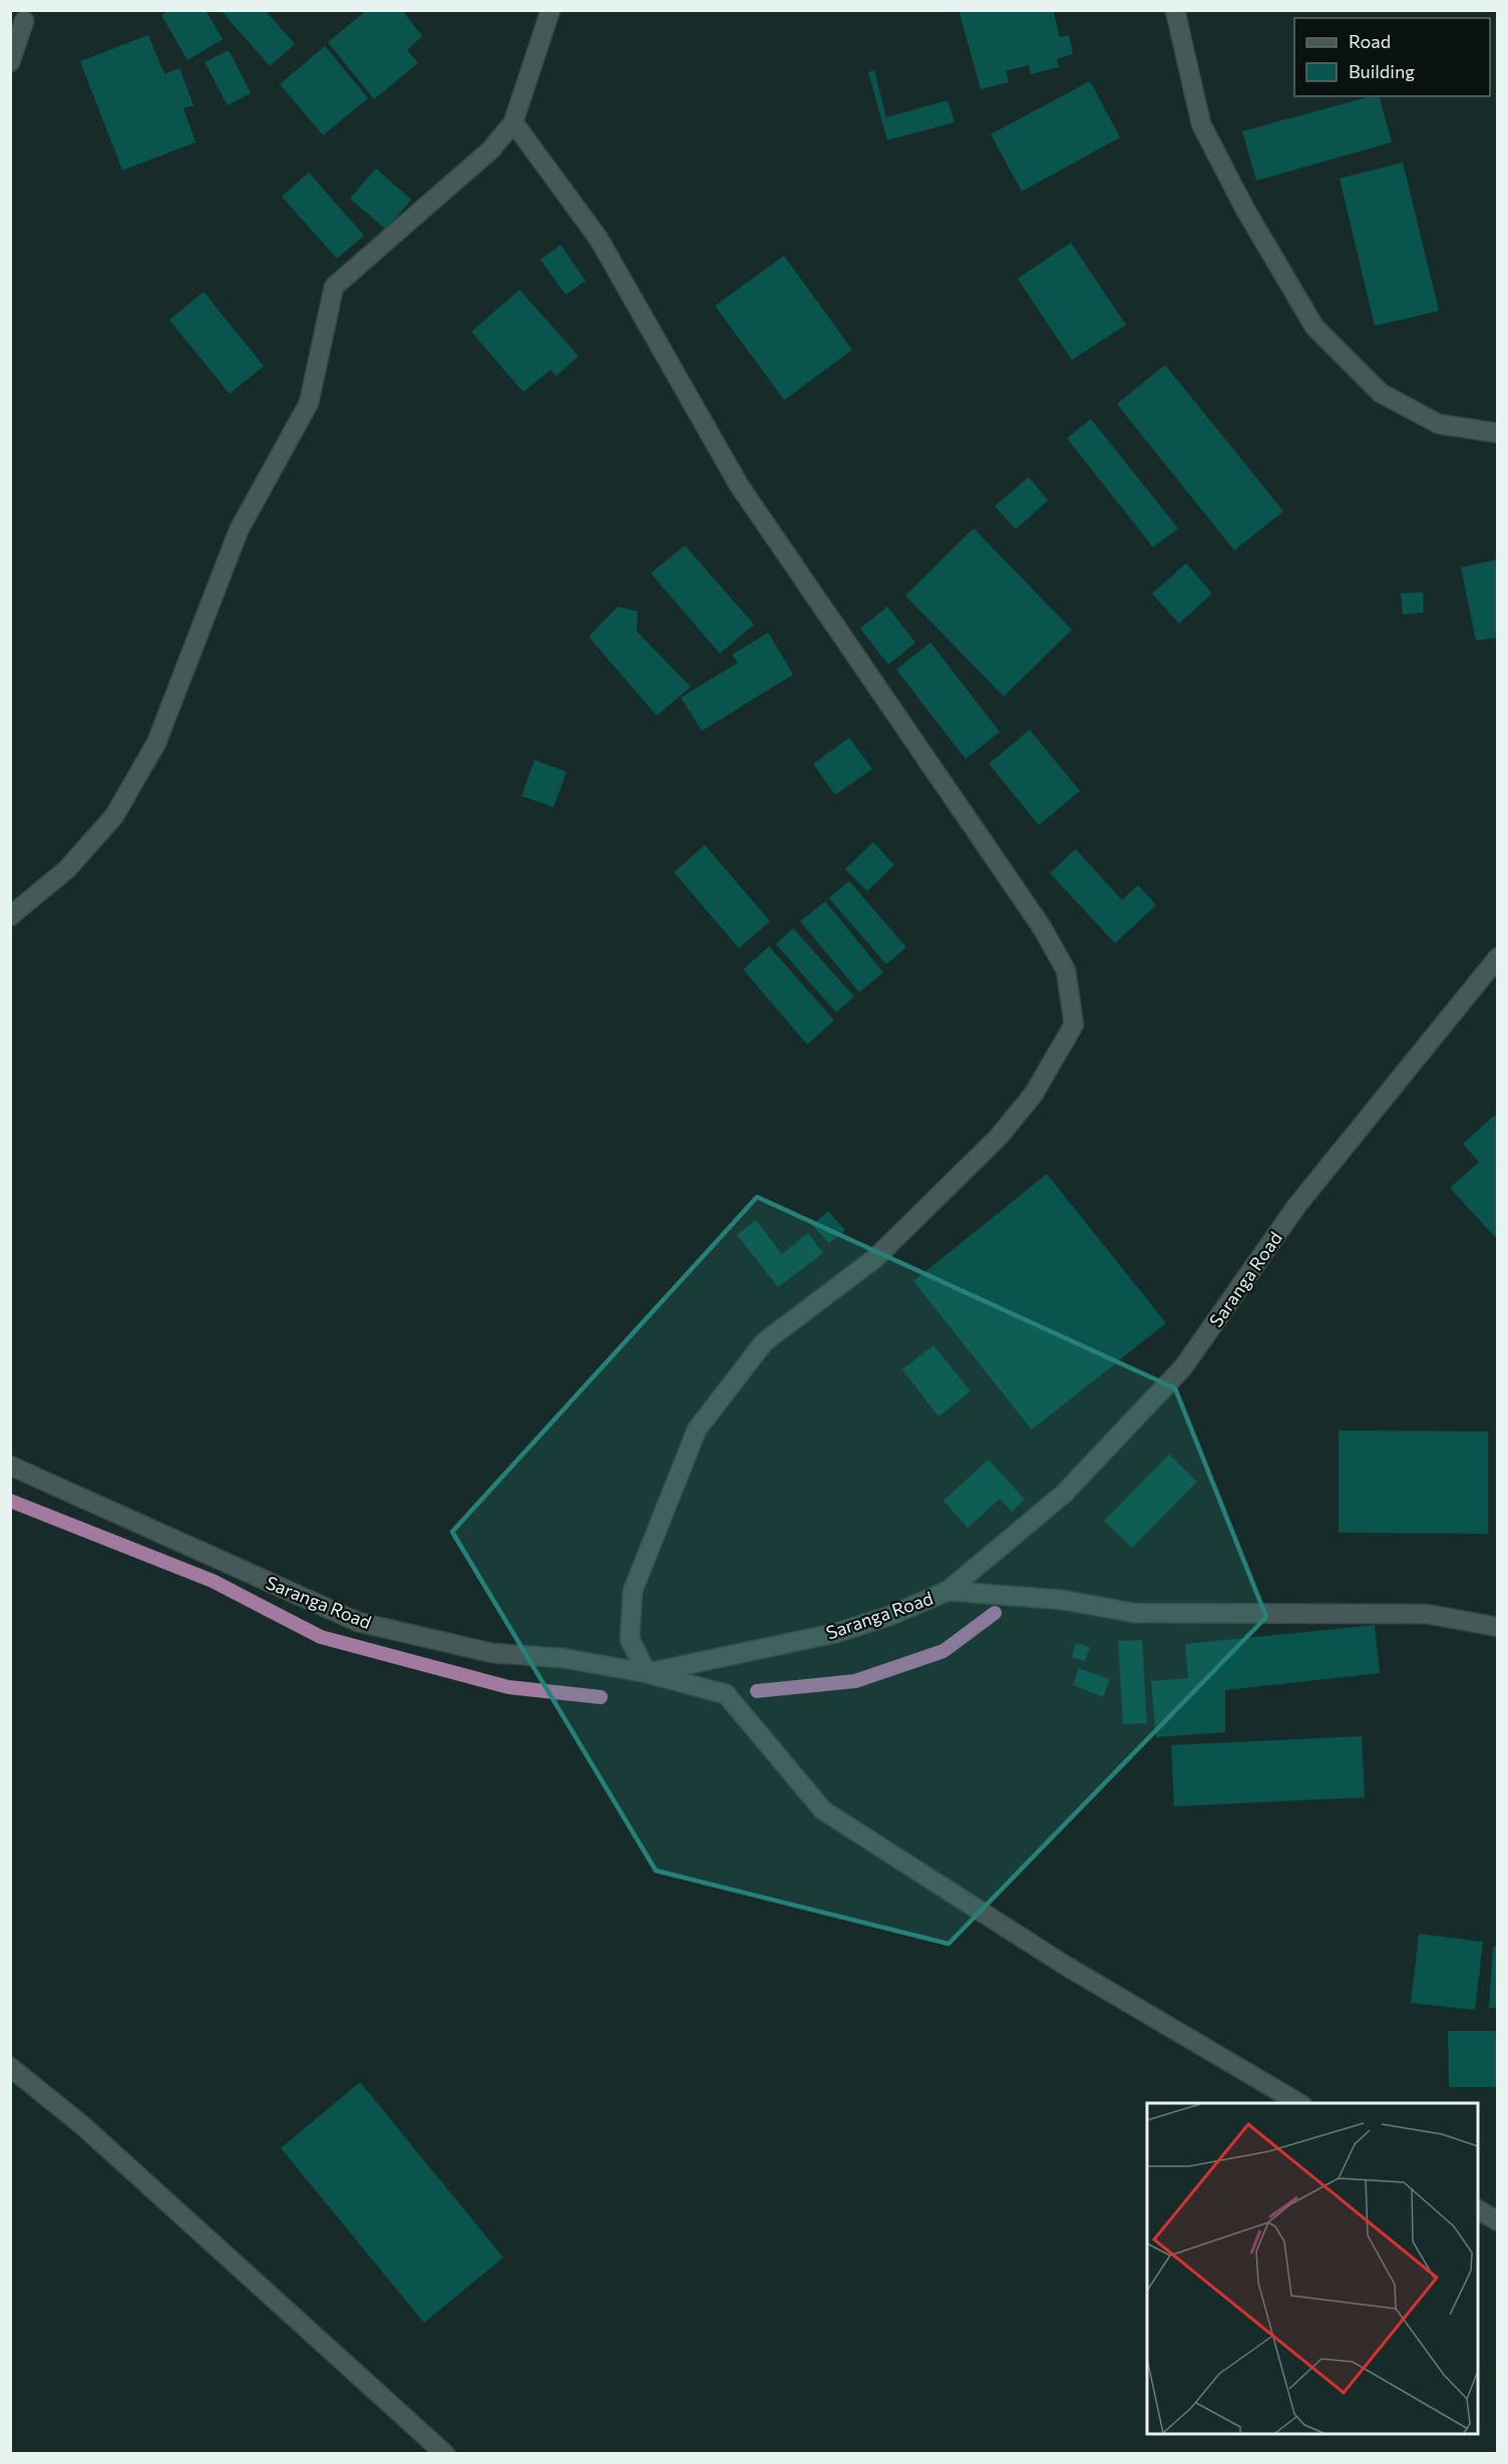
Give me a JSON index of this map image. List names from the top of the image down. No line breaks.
{"streets":{"street":["Saranga Road"]},"legend":["Road","Building"]}
